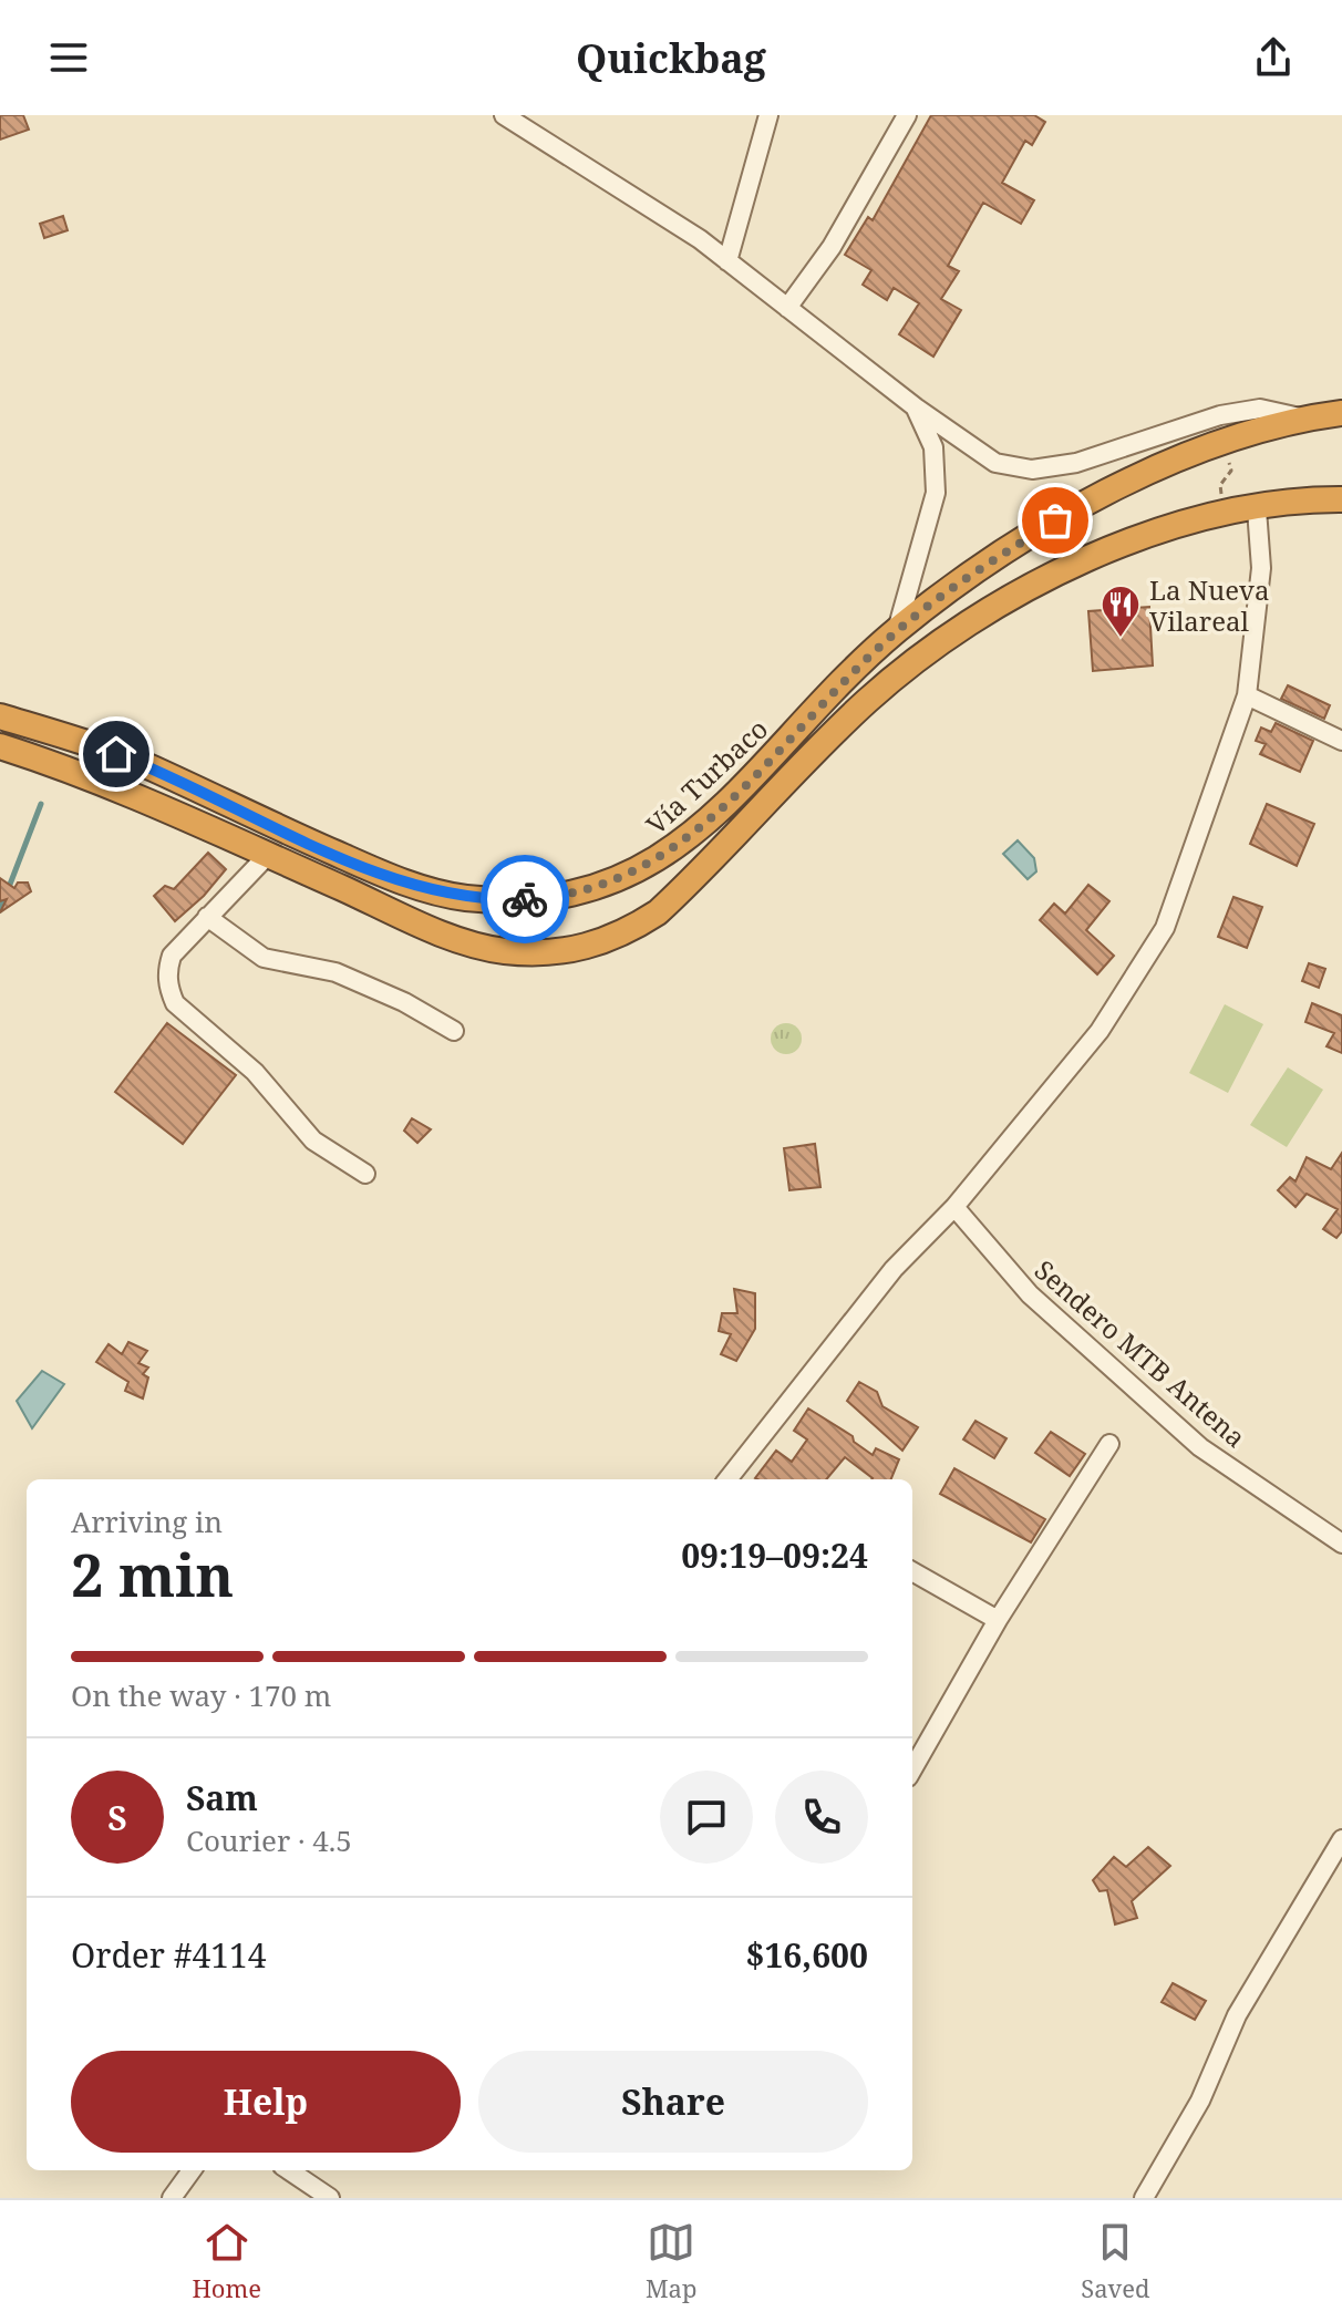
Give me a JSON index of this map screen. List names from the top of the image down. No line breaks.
{"streets":{"highway":["Vía Turbaco"],"street":["Sendero MTB Antena"]},"places":{"restaurant":["La Nueva Vilareal"]},"page":{"header":"Quickbag","heading":["2 min","Arriving in","09:19–09:24"],"panel":["Sam","Courier · 4.5","Order #4114","$16,600"],"bar":"On the way · 170 m","round":"S","buttons":["Help","Share"],"tabs":["Home","Map","Saved"]}}
